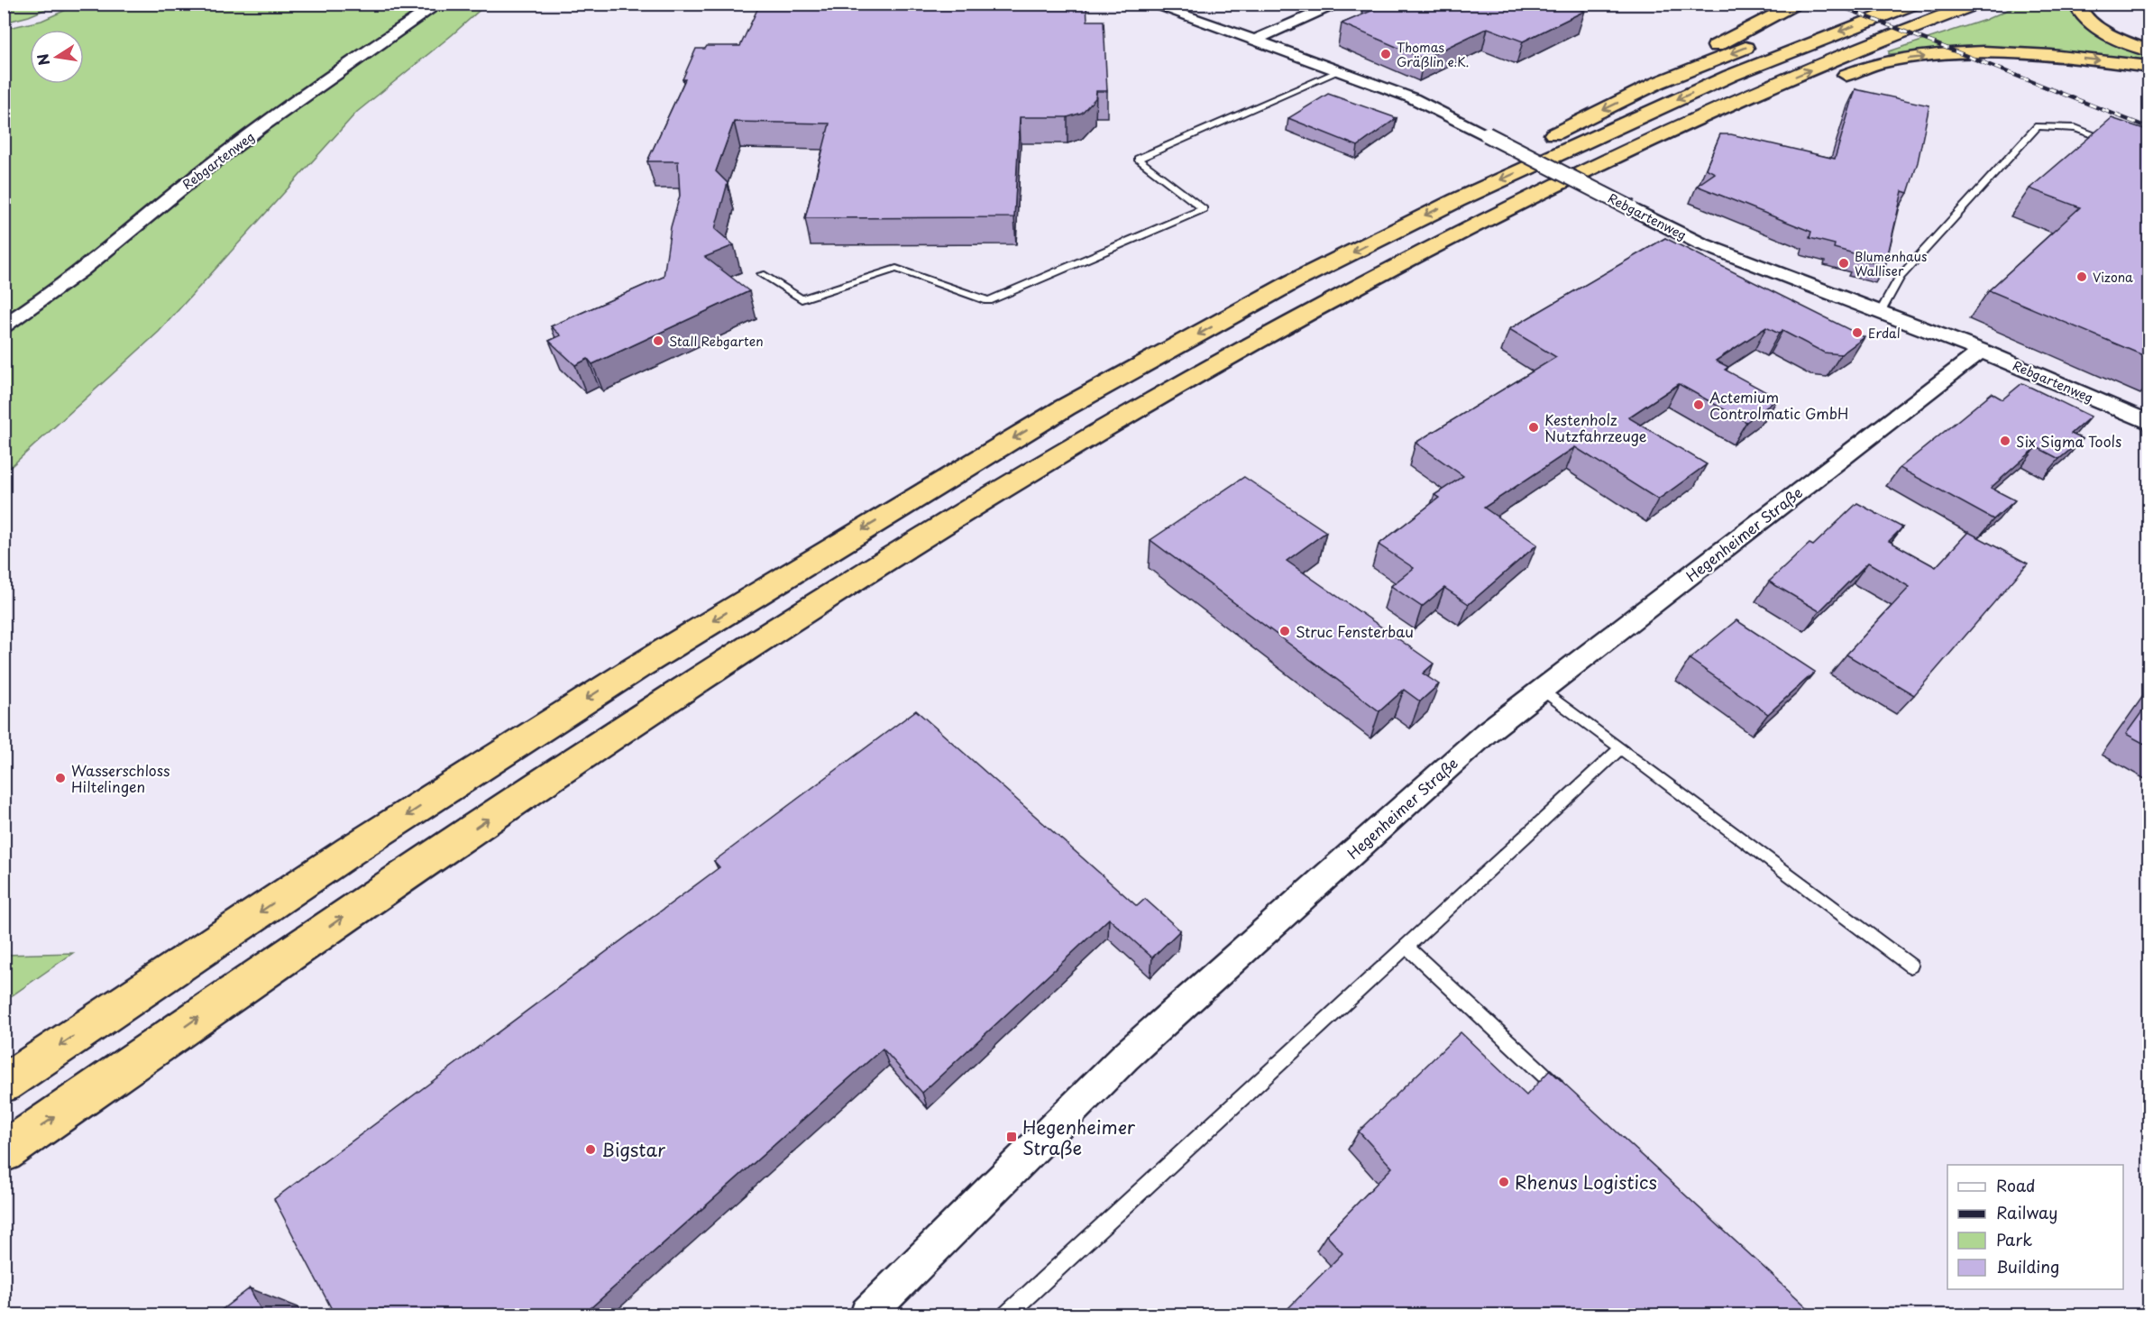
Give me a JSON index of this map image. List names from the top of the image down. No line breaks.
{"streets":{"street":["Rebgartenweg","Hegenheimer Straße"]},"crossings":[["Rebgartenweg","Hegenheimer Straße"]],"places":{"other":["Thomas Gräßlin e.K.","Blumenhaus Walliser","Vizona","Erdal","Stall Rebgarten","Actemium Controlmatic GmbH","Kestenholz Nutzfahrzeuge","Six Sigma Tools","Struc Fensterbau","Wasserschloss Hiltelingen","Bigstar","Rhenus Logistics"],"transit":["Hegenheimer Straße"]},"legend":["Road","Railway","Park","Building"],"north":"left"}
